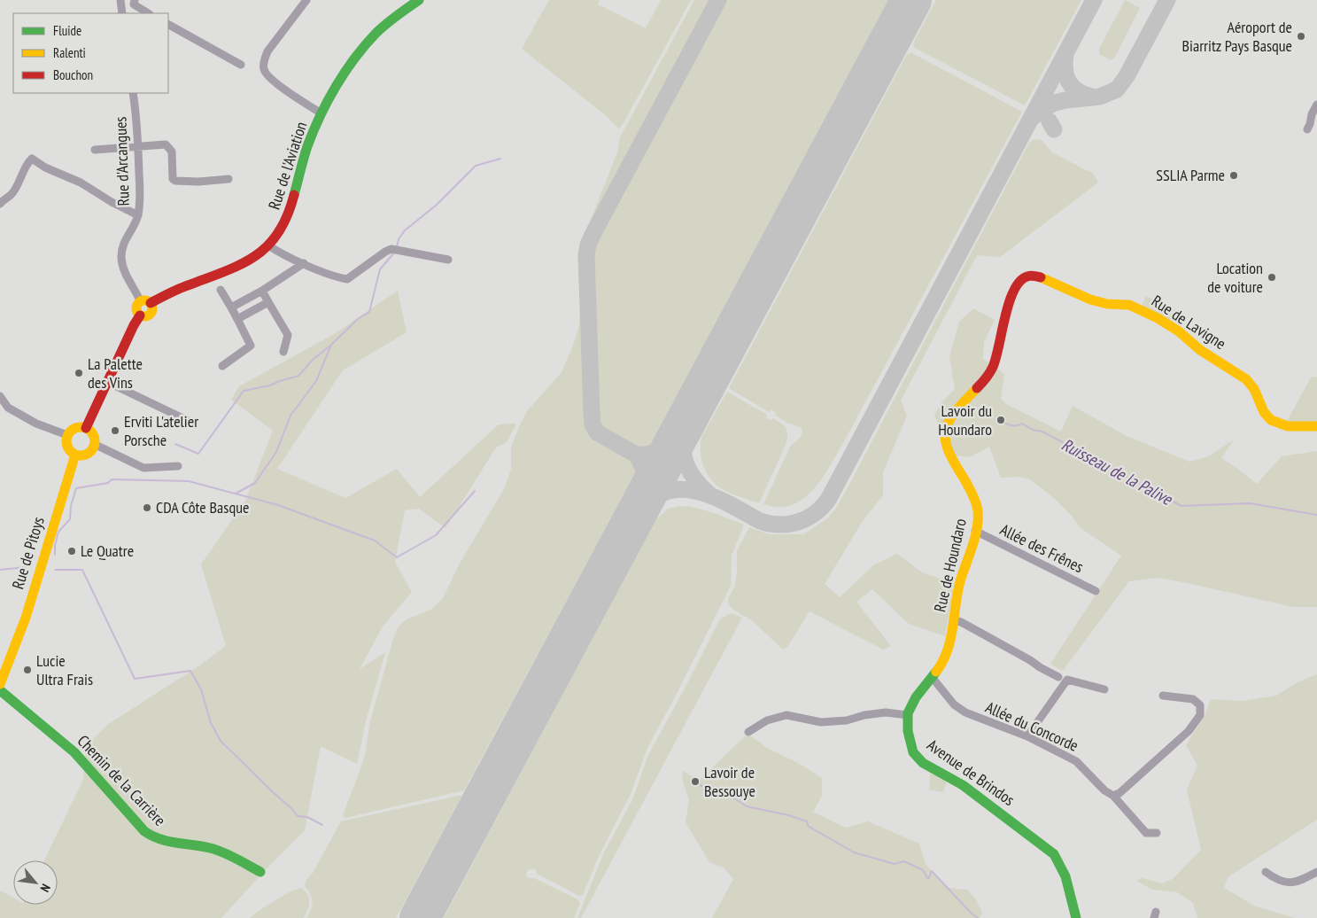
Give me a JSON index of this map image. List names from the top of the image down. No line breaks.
{"streets":{"street":["Rue d'Arcangues","Rue de l'Aviation","Rue de Lavigne","Allée des Frênes","Rue de Pitoys","Rue de Houndaro","Allée du Concorde","Avenue de Brindos","Chemin de la Carrière"]},"crossings":[["Rue de Lavigne","Rue de Houndaro"],["Allée des Frênes","Rue de Houndaro"],["Rue de Houndaro","Allée du Concorde"],["Rue de Houndaro","Avenue de Brindos"]],"water":["Ruisseau de la Palive"],"places":["Aéroport de Biarritz Pays Basque","SSLIA Parme","Location de voiture","La Palette des Vins","Lavoir du Houndaro","Erviti L'atelier Porsche","CDA Côte Basque","Le Quatre","Lucie Ultra Frais","Lavoir de Bessouye"],"legend":["Fluide","Ralenti","Bouchon"],"north":"bottom right"}
